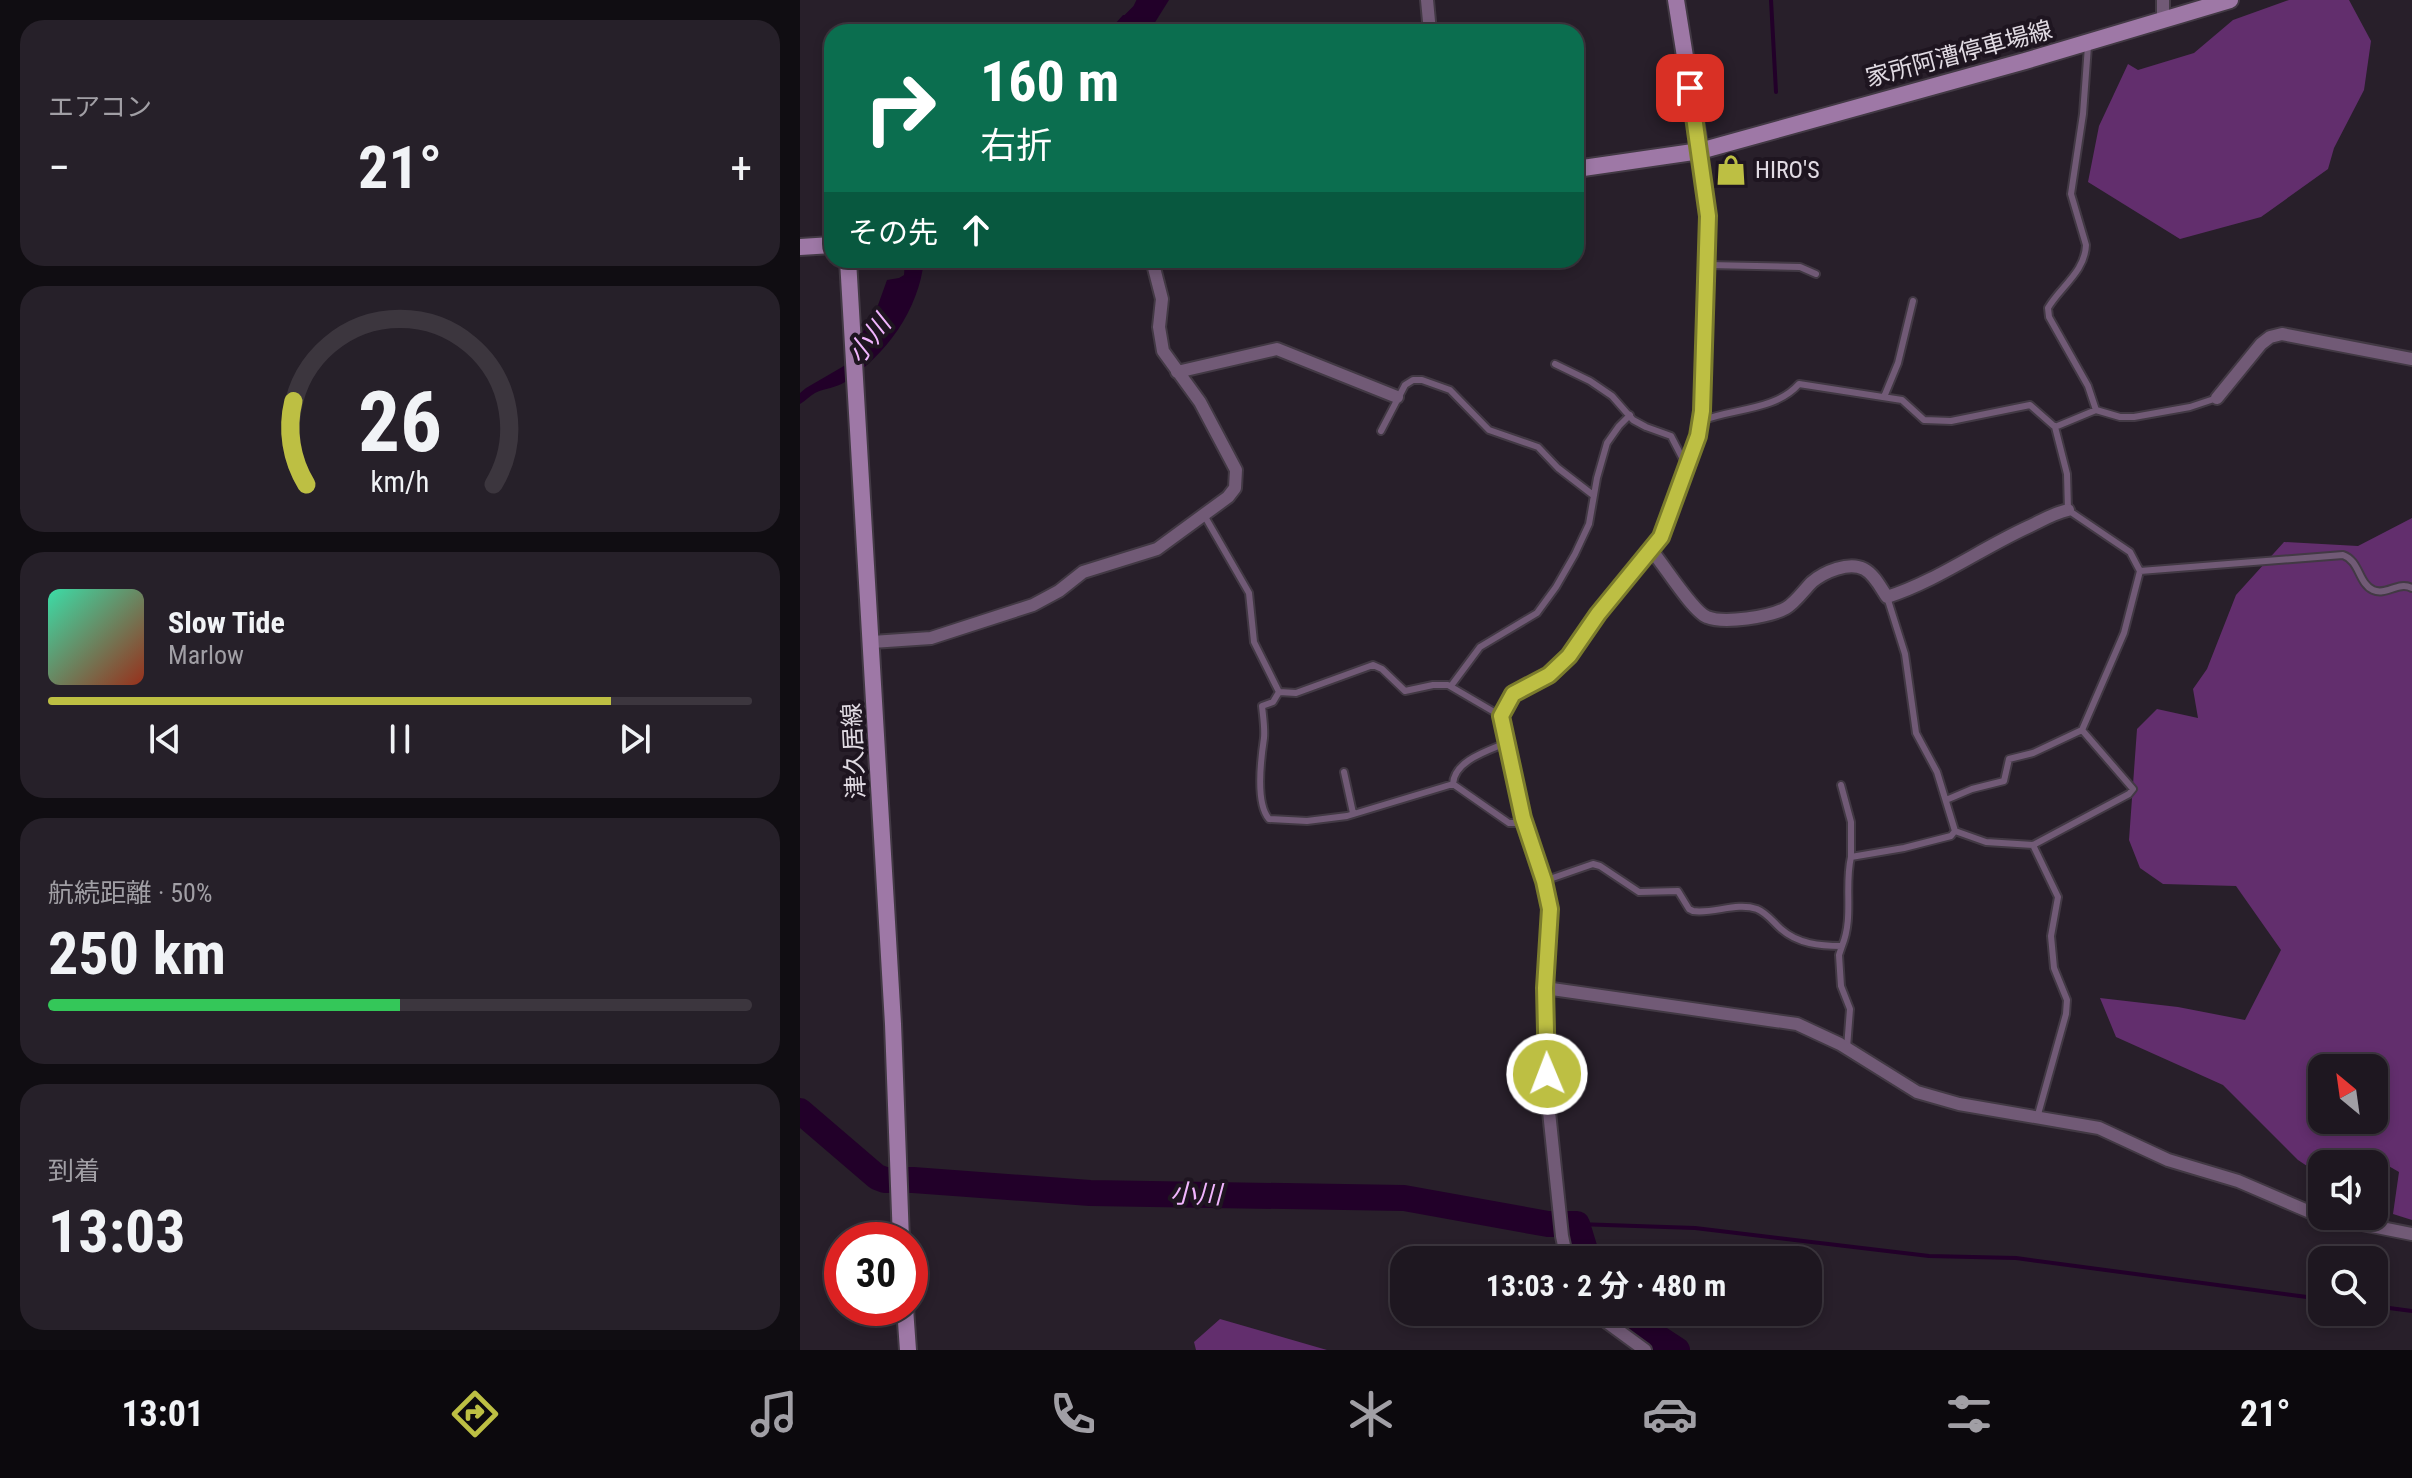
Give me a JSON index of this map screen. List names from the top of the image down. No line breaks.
{"streets":{"main road":["家所阿漕停車場線","津久居線"]},"water":["小川"],"places":{"shop":["HIRO'S"]},"north":"top left","page":{"tile":["エアコン",["航続距離 · 50%","250 km"],["到着","13:03"]],"turn":["160 m","右折"],"heat":["−","21°","+"],"then":"その先","song":["Slow Tide","Marlow"],"limit":"30","trip":"13:03 · 2 分 · 480 m","tabs":["13:01","21°"],"gauge":["26","km/h"]}}
